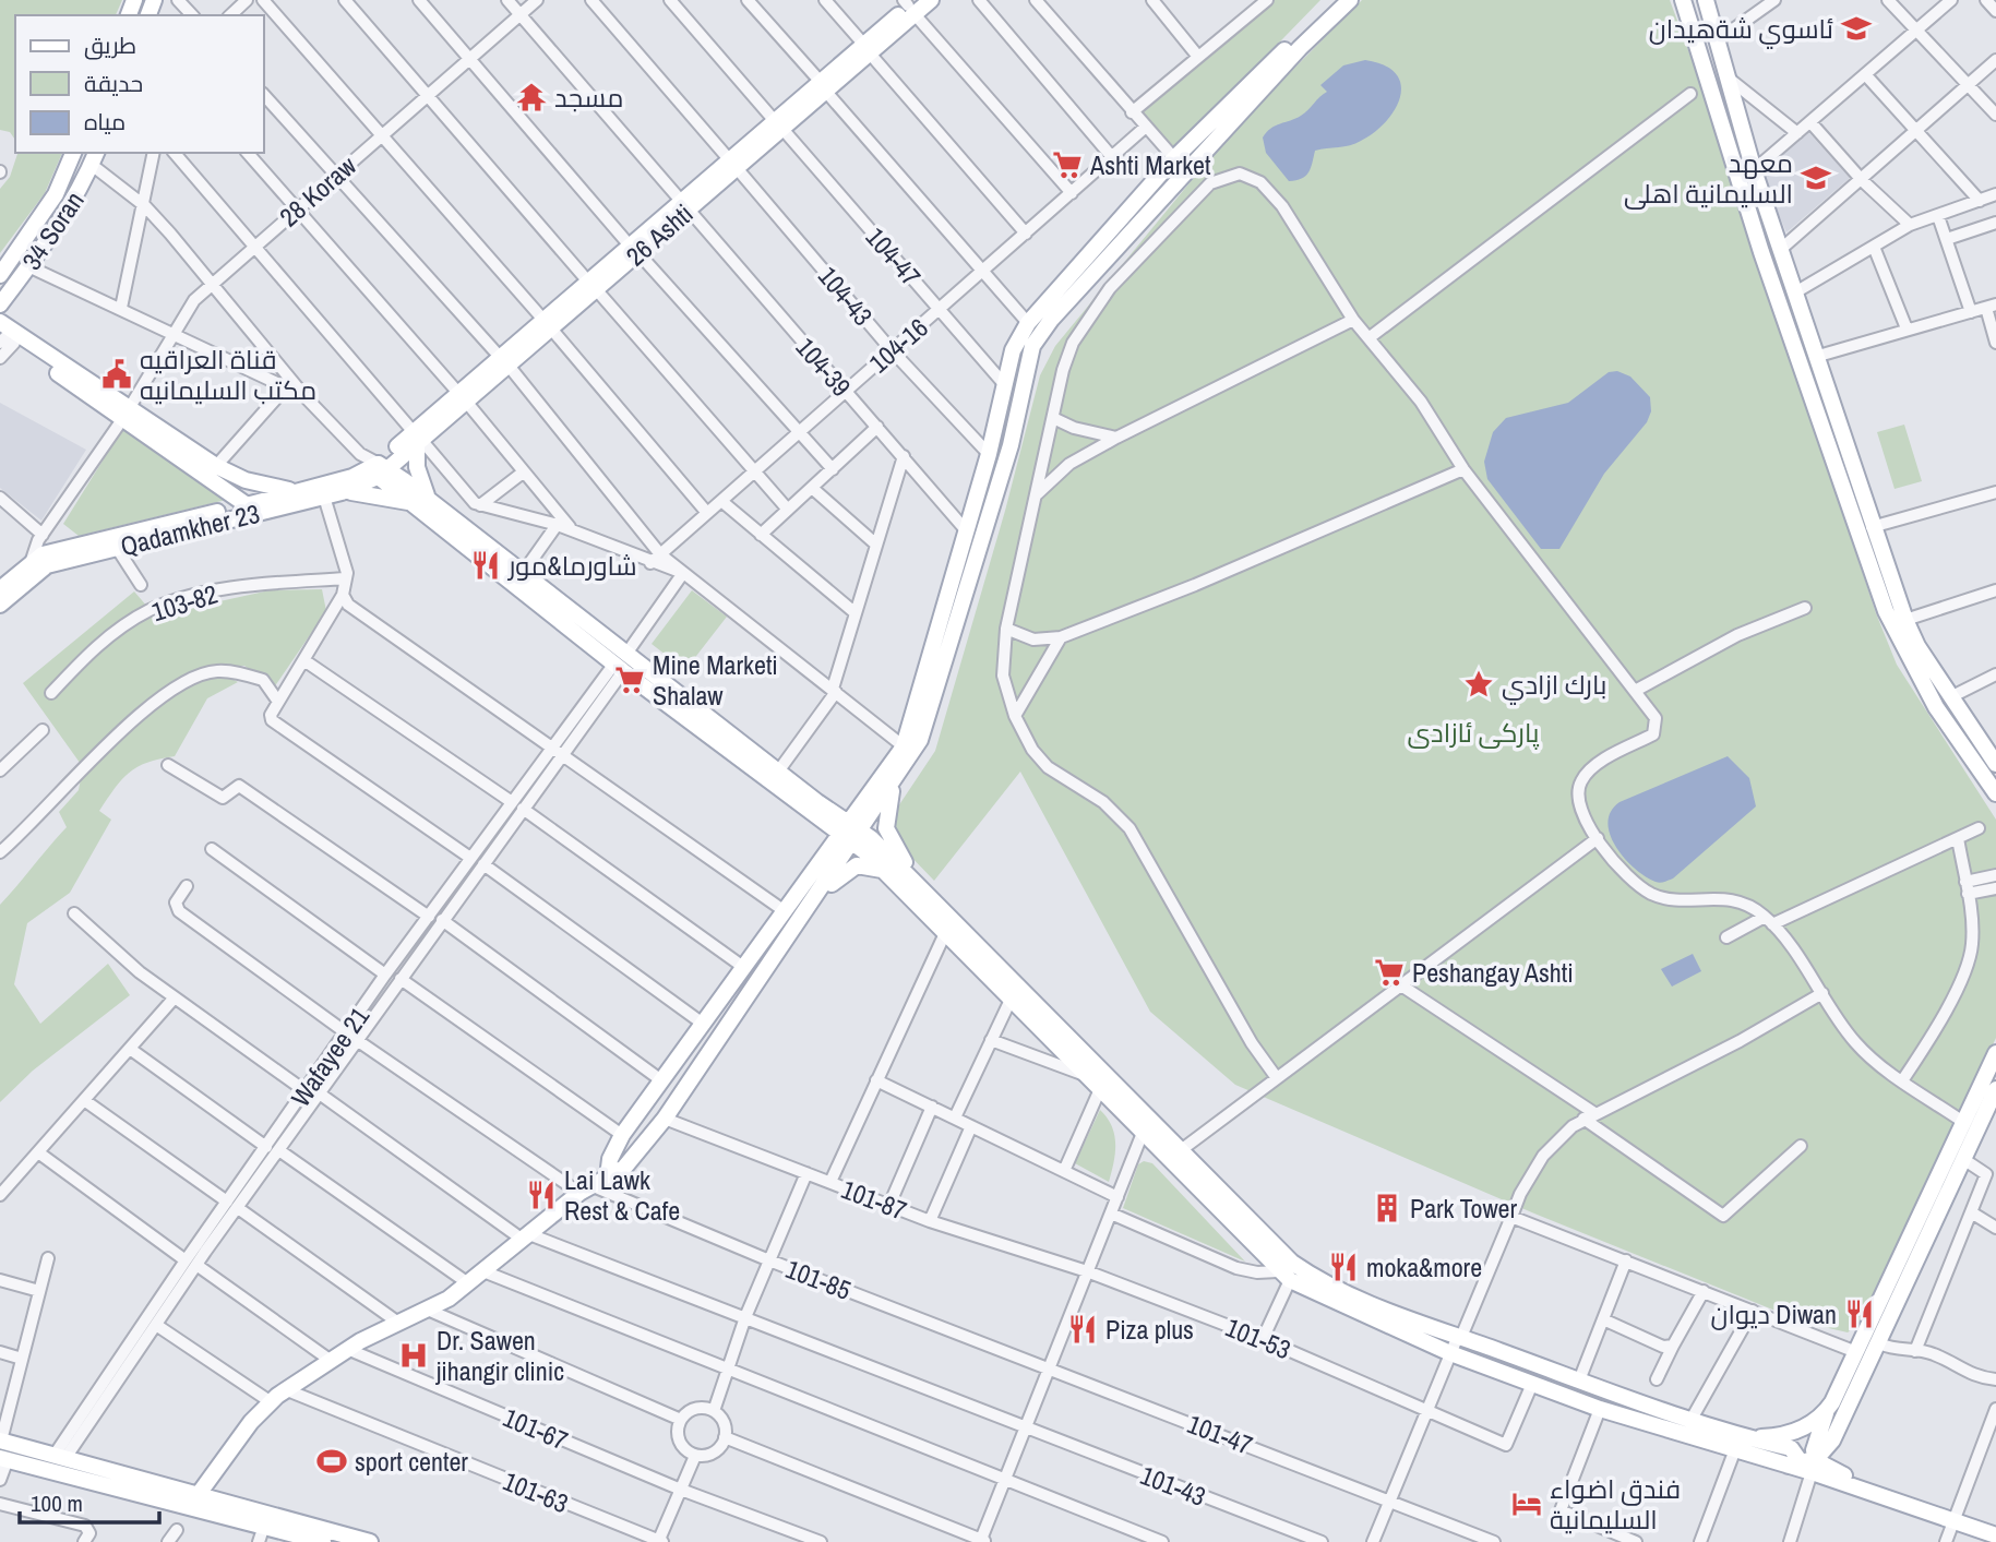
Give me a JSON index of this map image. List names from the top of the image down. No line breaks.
{"streets":{"main road":["34 Soran","26 Ashti","Qadamkher 23"],"street":["28 Koraw","104-47","104-43","104-16","104-39","103-82","Wafayee 21","101-87","101-85","101-53","101-67","101-47","101-43","101-63"]},"crossings":[["28 Koraw","104-39"],["28 Koraw","Qadamkher 23"],["26 Ashti","104-47"],["26 Ashti","104-43"],["26 Ashti","104-39"],["26 Ashti","Qadamkher 23"],["104-47","104-16"],["104-43","104-16"],["104-16","104-39"],["Wafayee 21","101-85"],["Wafayee 21","101-43"],["101-87","101-53"],["101-85","101-47"]],"parks":["پارکی ئازادی"],"places":{"school or university":["ئاسوي شةهيدان","معهد السلیمانیة اهلى"],"temple":["مسجد"],"supermarket":["Ashti Market","Mine Marketi Shalaw","Peshangay Ashti"],"public building":["قناة العراقيه مكتب السليمانيه"],"restaurant":["شاورما&مور","Lai Lawk Rest & Cafe","moka&more","دیوان Diwan","Piza plus"],"place":["بارك ازادي"],"building":["Park Tower"],"hospital":["Dr. Sawen jihangir clinic"],"sports":["sport center"],"hotel":["فندق اضواء السليمانية"]},"legend":["طريق","حديقة","مياه"],"scale_bar":"100 m"}
